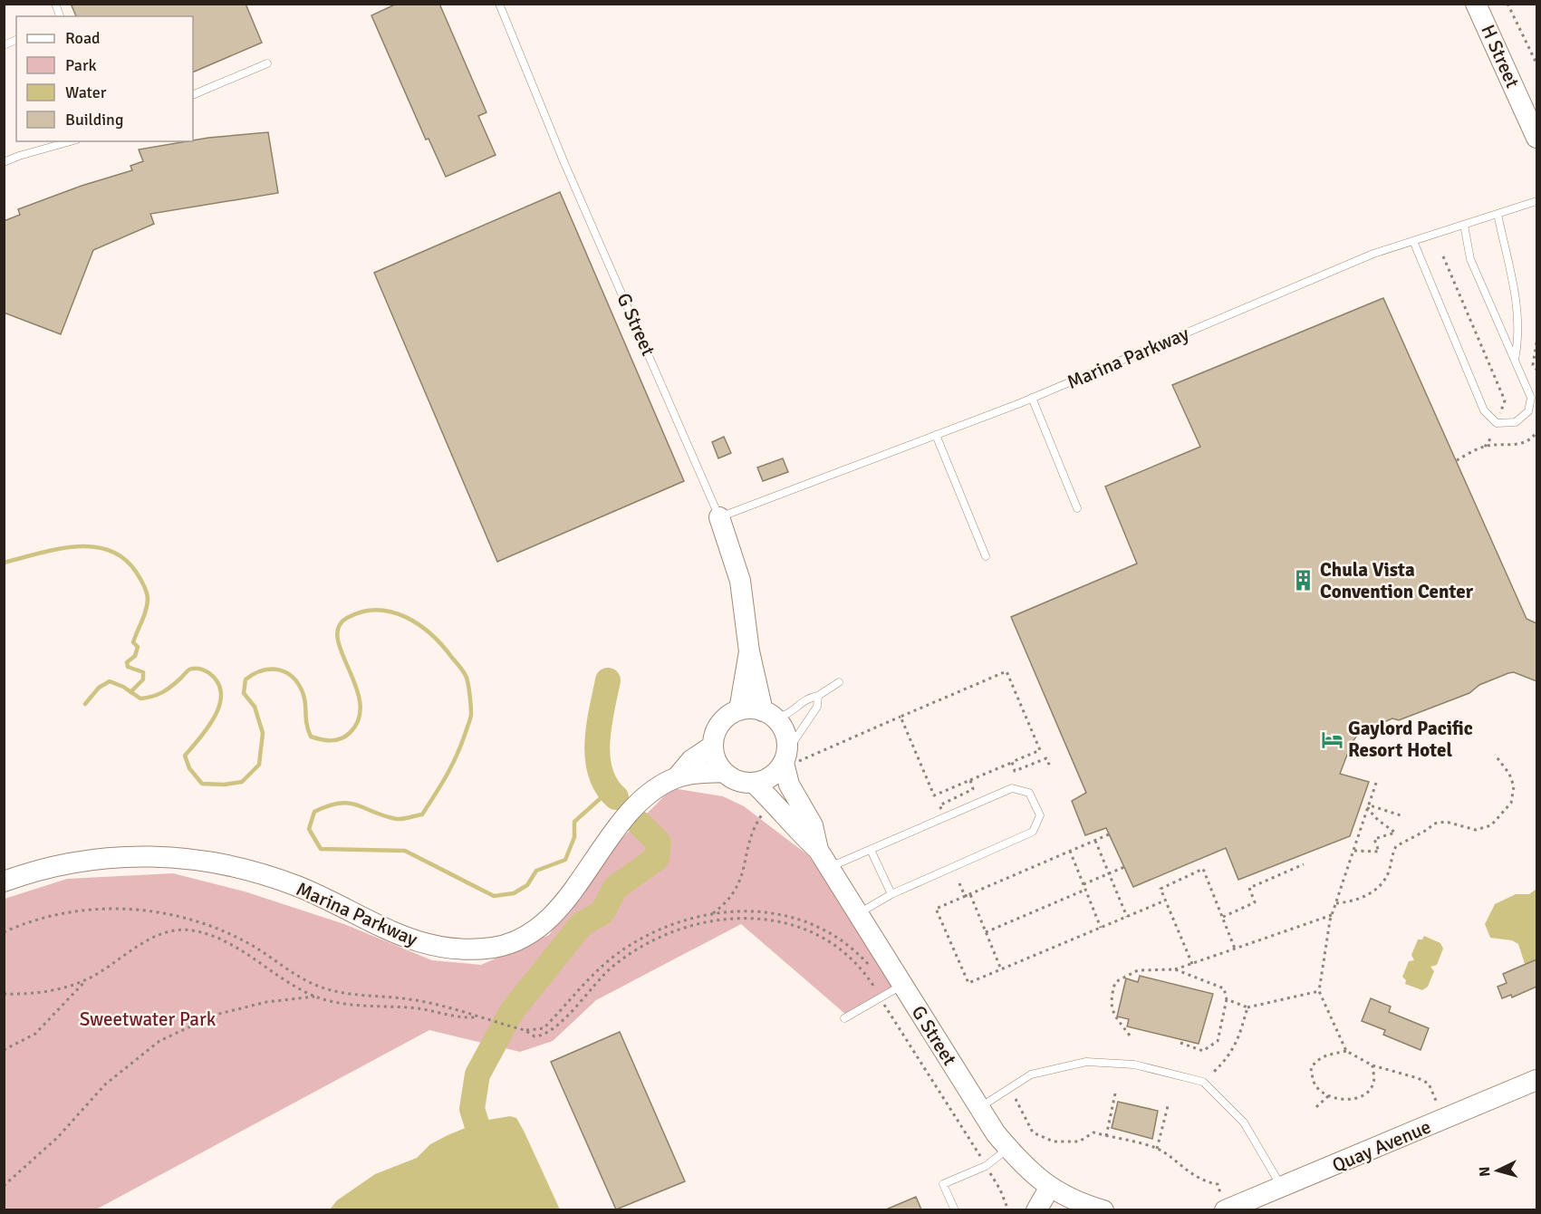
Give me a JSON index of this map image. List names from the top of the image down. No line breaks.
{"streets":{"street":["H Street","G Street","Marina Parkway","Quay Avenue"]},"crossings":[["G Street","Marina Parkway"]],"parks":["Sweetwater Park"],"places":{"building":["Chula Vista Convention Center"],"hotel":["Gaylord Pacific Resort Hotel"]},"legend":["Road","Park","Water","Building"],"north":"left"}
